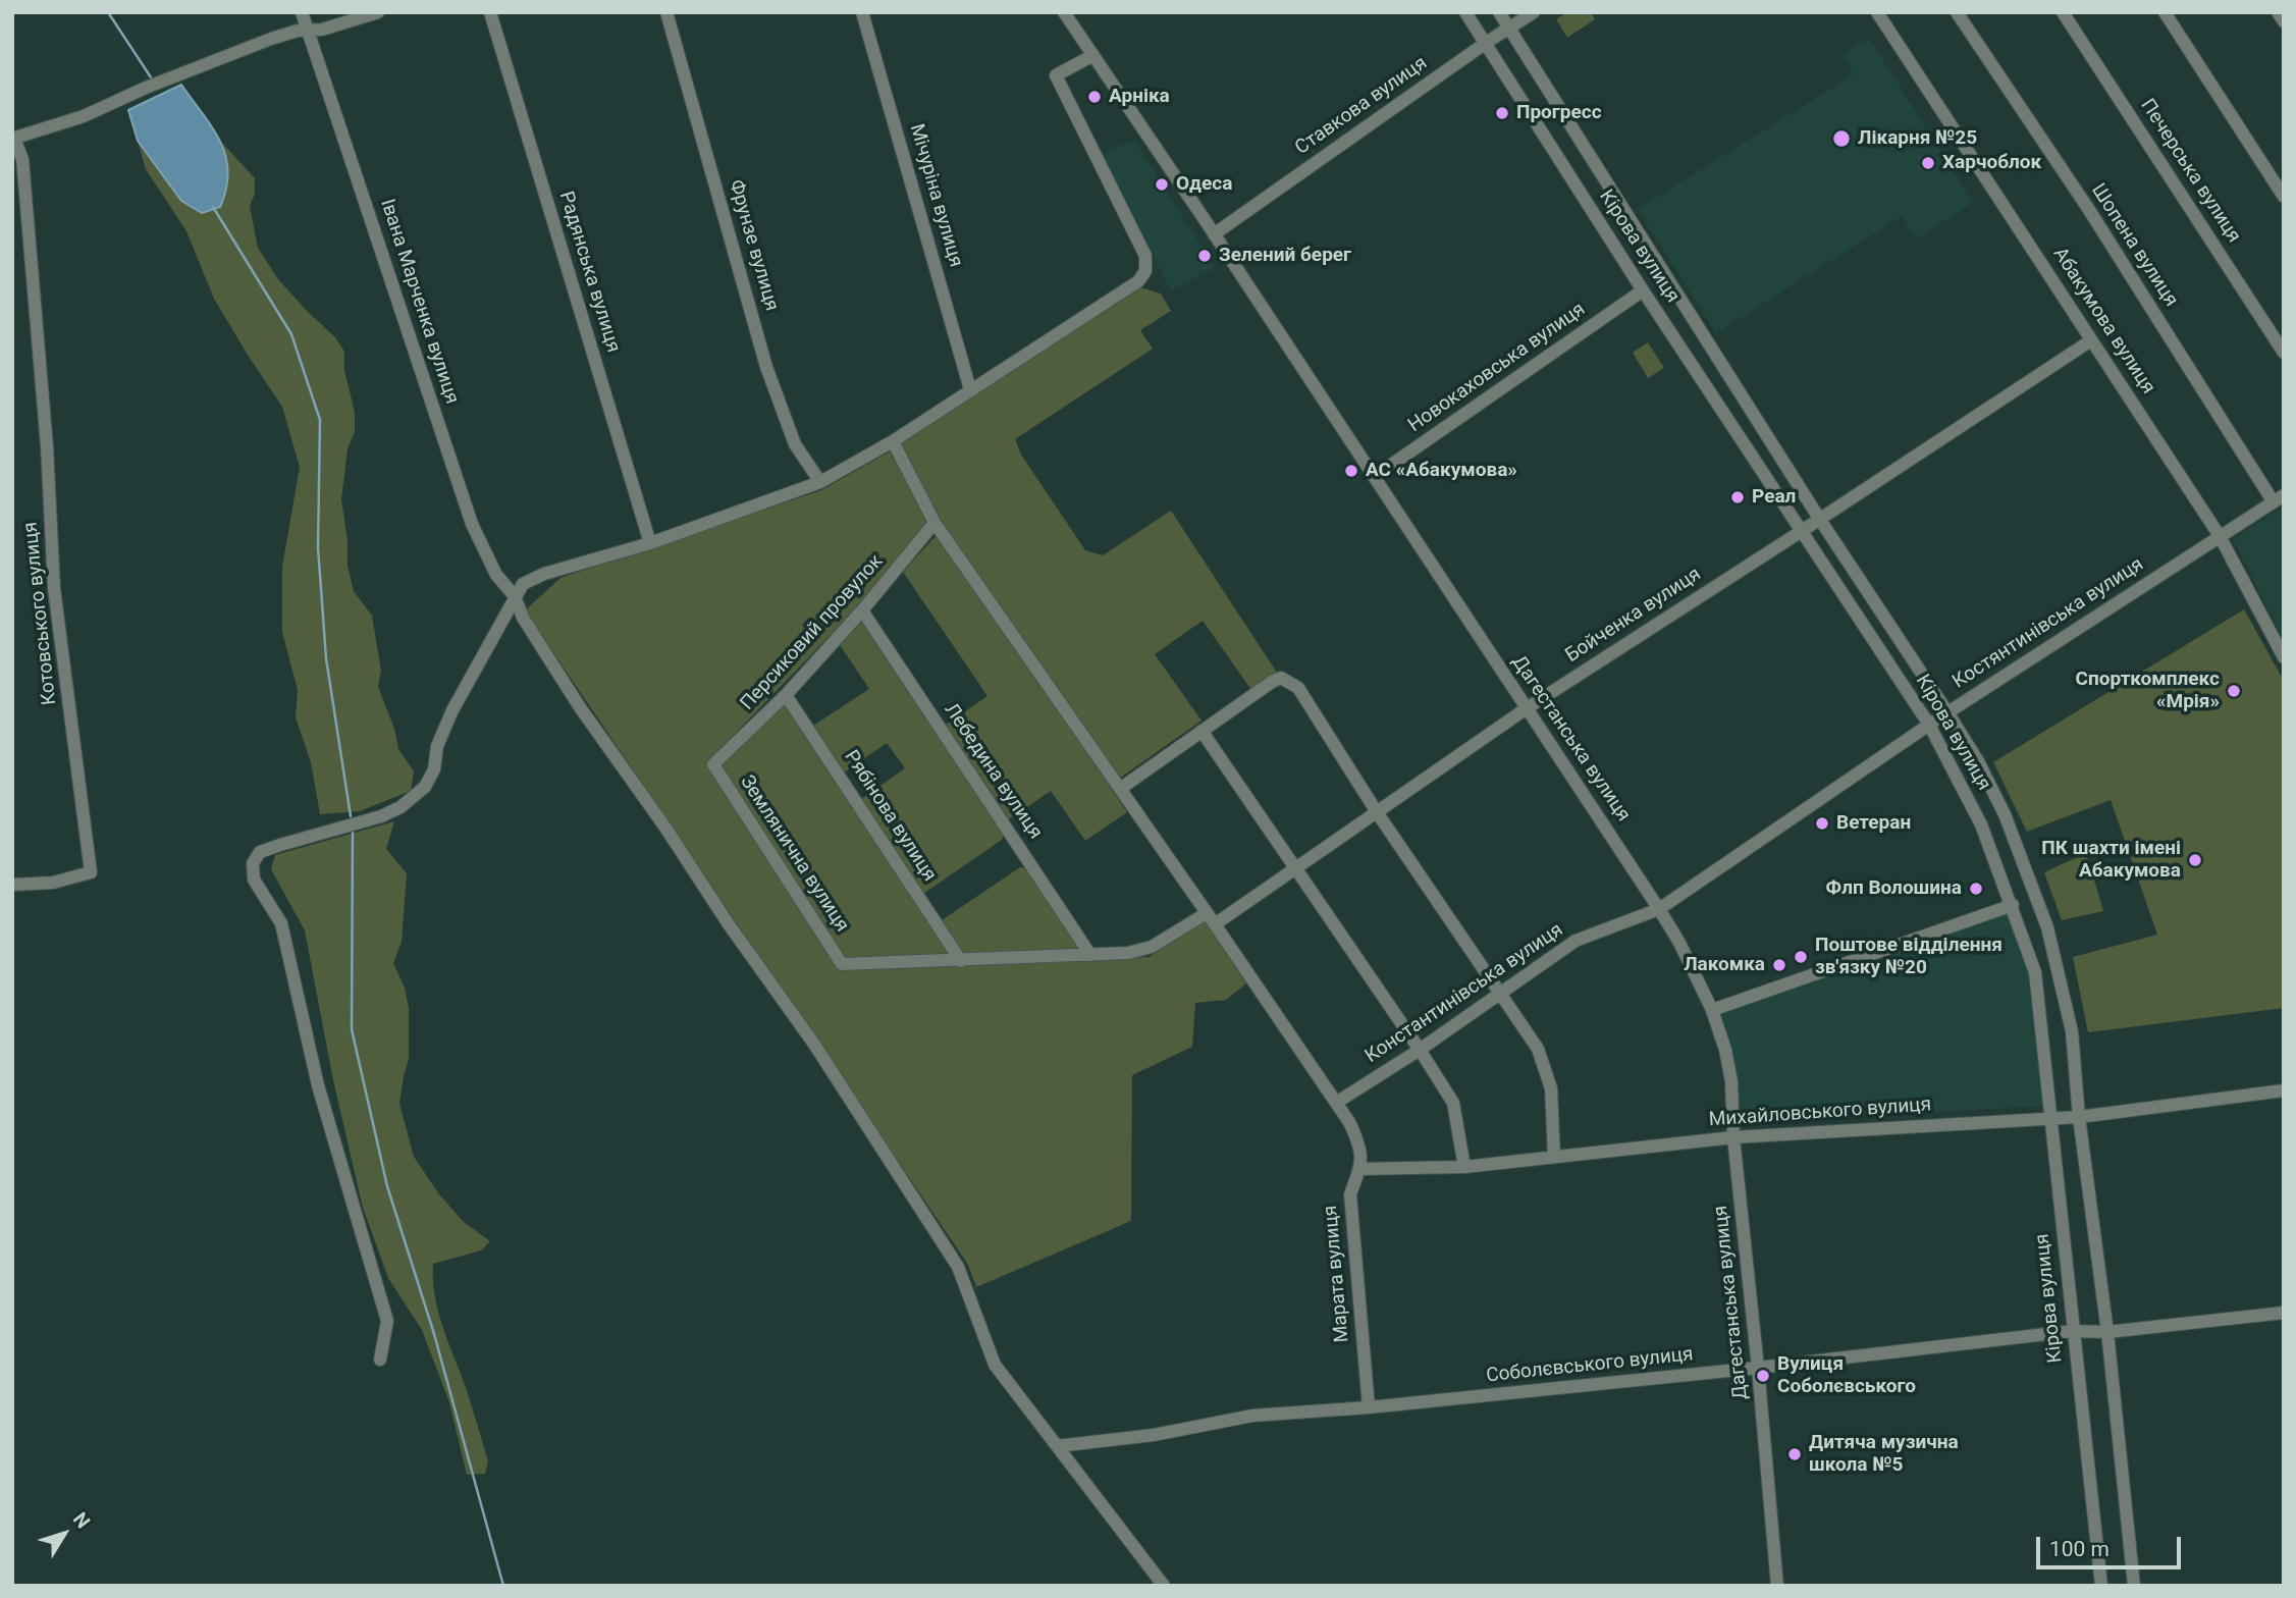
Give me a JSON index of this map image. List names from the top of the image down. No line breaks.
{"streets":{"street":["Ставкова вулиця","Печерська вулиця","Мічуріна вулиця","Фрунзе вулиця","Шопена вулиця","Кірова вулиця","Радянська вулиця","Івана Марченка вулиця","Абакумова вулиця","Новокаховська вулиця","Котовського вулиця","Бойченка вулиця","Костянтинівська вулиця","Персиковий провулок","Дагестанська вулиця","Лебедина вулиця","Рябінова вулиця","Землянична вулиця","Константинівська вулиця","Михайловського вулиця","Марата вулиця","Соболєвського вулиця"]},"crossings":[["Ставкова вулиця","Кірова вулиця"],["Ставкова вулиця","Дагестанська вулиця"],["Шопена вулиця","Костянтинівська вулиця"],["Кірова вулиця","Новокаховська вулиця"],["Кірова вулиця","Бойченка вулиця"],["Кірова вулиця","Костянтинівська вулиця"],["Кірова вулиця","Михайловського вулиця"],["Кірова вулиця","Соболєвського вулиця"],["Івана Марченка вулиця","Соболєвського вулиця"],["Абакумова вулиця","Бойченка вулиця"],["Абакумова вулиця","Костянтинівська вулиця"],["Новокаховська вулиця","Дагестанська вулиця"],["Бойченка вулиця","Дагестанська вулиця"],["Бойченка вулиця","Марата вулиця"],["Костянтинівська вулиця","Дагестанська вулиця"],["Костянтинівська вулиця","Константинівська вулиця"],["Персиковий провулок","Лебедина вулиця"],["Персиковий провулок","Рябінова вулиця"],["Персиковий провулок","Землянична вулиця"],["Дагестанська вулиця","Константинівська вулиця"],["Дагестанська вулиця","Михайловського вулиця"],["Дагестанська вулиця","Соболєвського вулиця"],["Рябінова вулиця","Землянична вулиця"],["Константинівська вулиця","Марата вулиця"],["Михайловського вулиця","Марата вулиця"],["Марата вулиця","Соболєвського вулиця"]],"places":["Арніка","Прогресс","Лікарня №25","Харчоблок","Одеса","Зелений берег","АС «Абакумова»","Реал","Спорткомплекс «Мрія»","Ветеран","ПК шахти імені Абакумова","Флп Волошина","Поштове відділення зв'язку №20","Лакомка","Вулиця Соболєвського","Дитяча музична школа №5"],"scale_bar":"100 m","north":"top right"}
